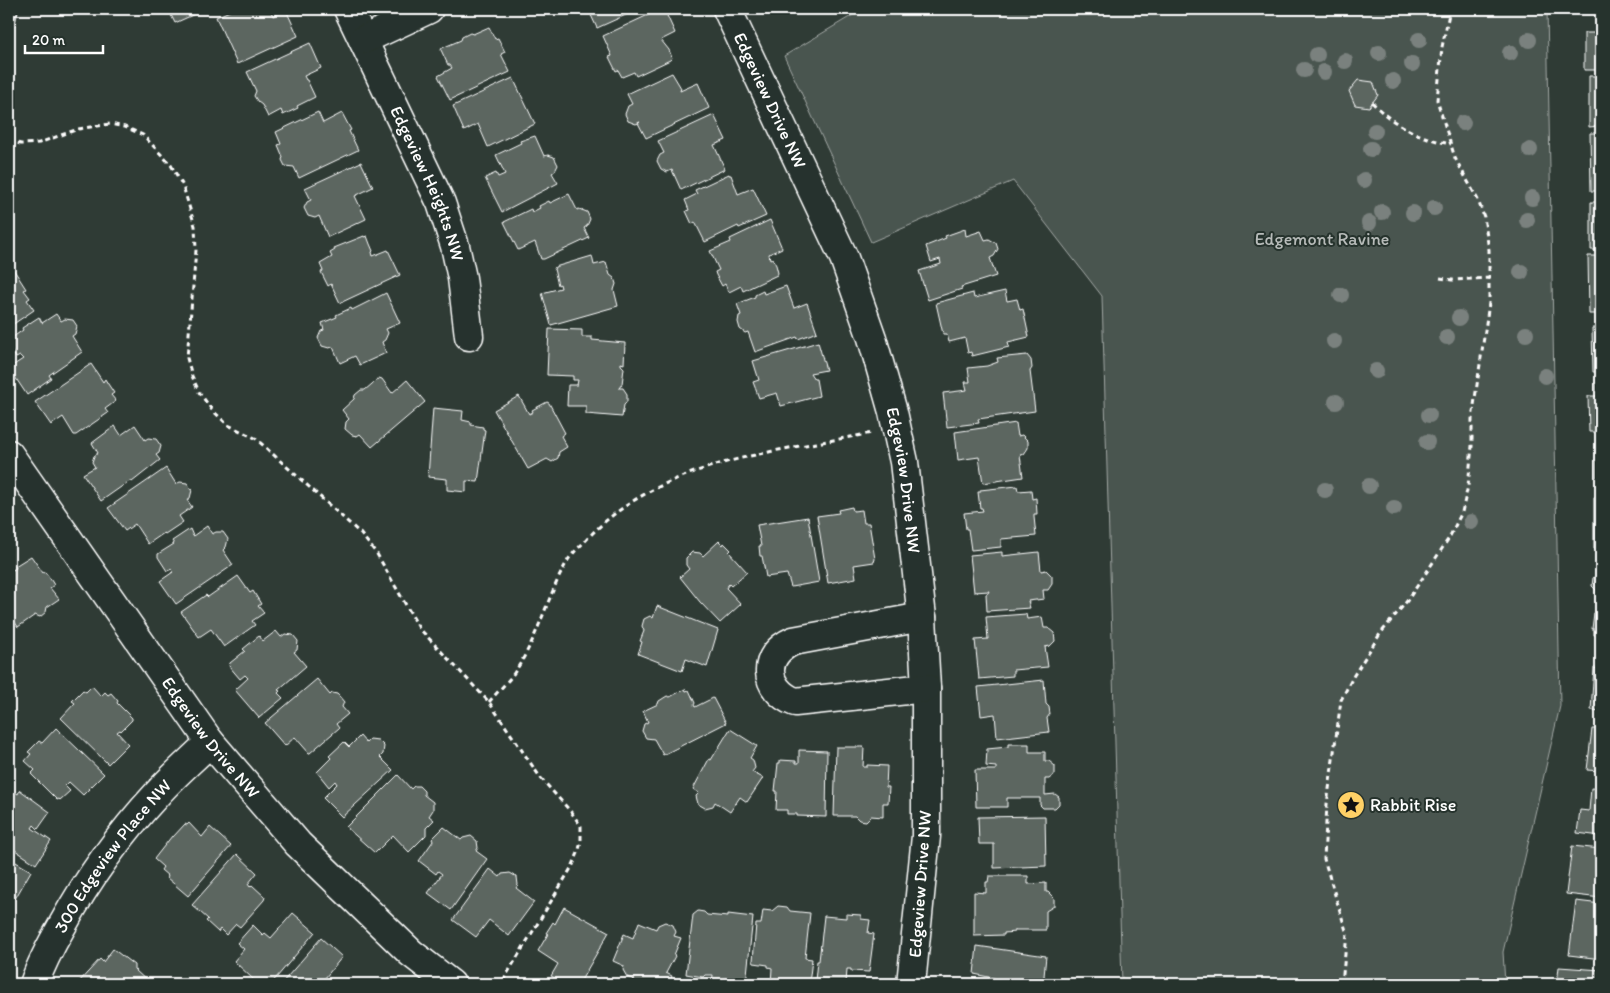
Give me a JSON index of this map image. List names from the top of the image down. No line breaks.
{"streets":{"street":["Edgeview Drive NW","Edgeview Heights NW","300 Edgeview Place NW"]},"crossings":[["Edgeview Drive NW","300 Edgeview Place NW"]],"parks":["Edgemont Ravine"],"places":{"place":["Rabbit Rise"]},"scale_bar":"20 m"}
